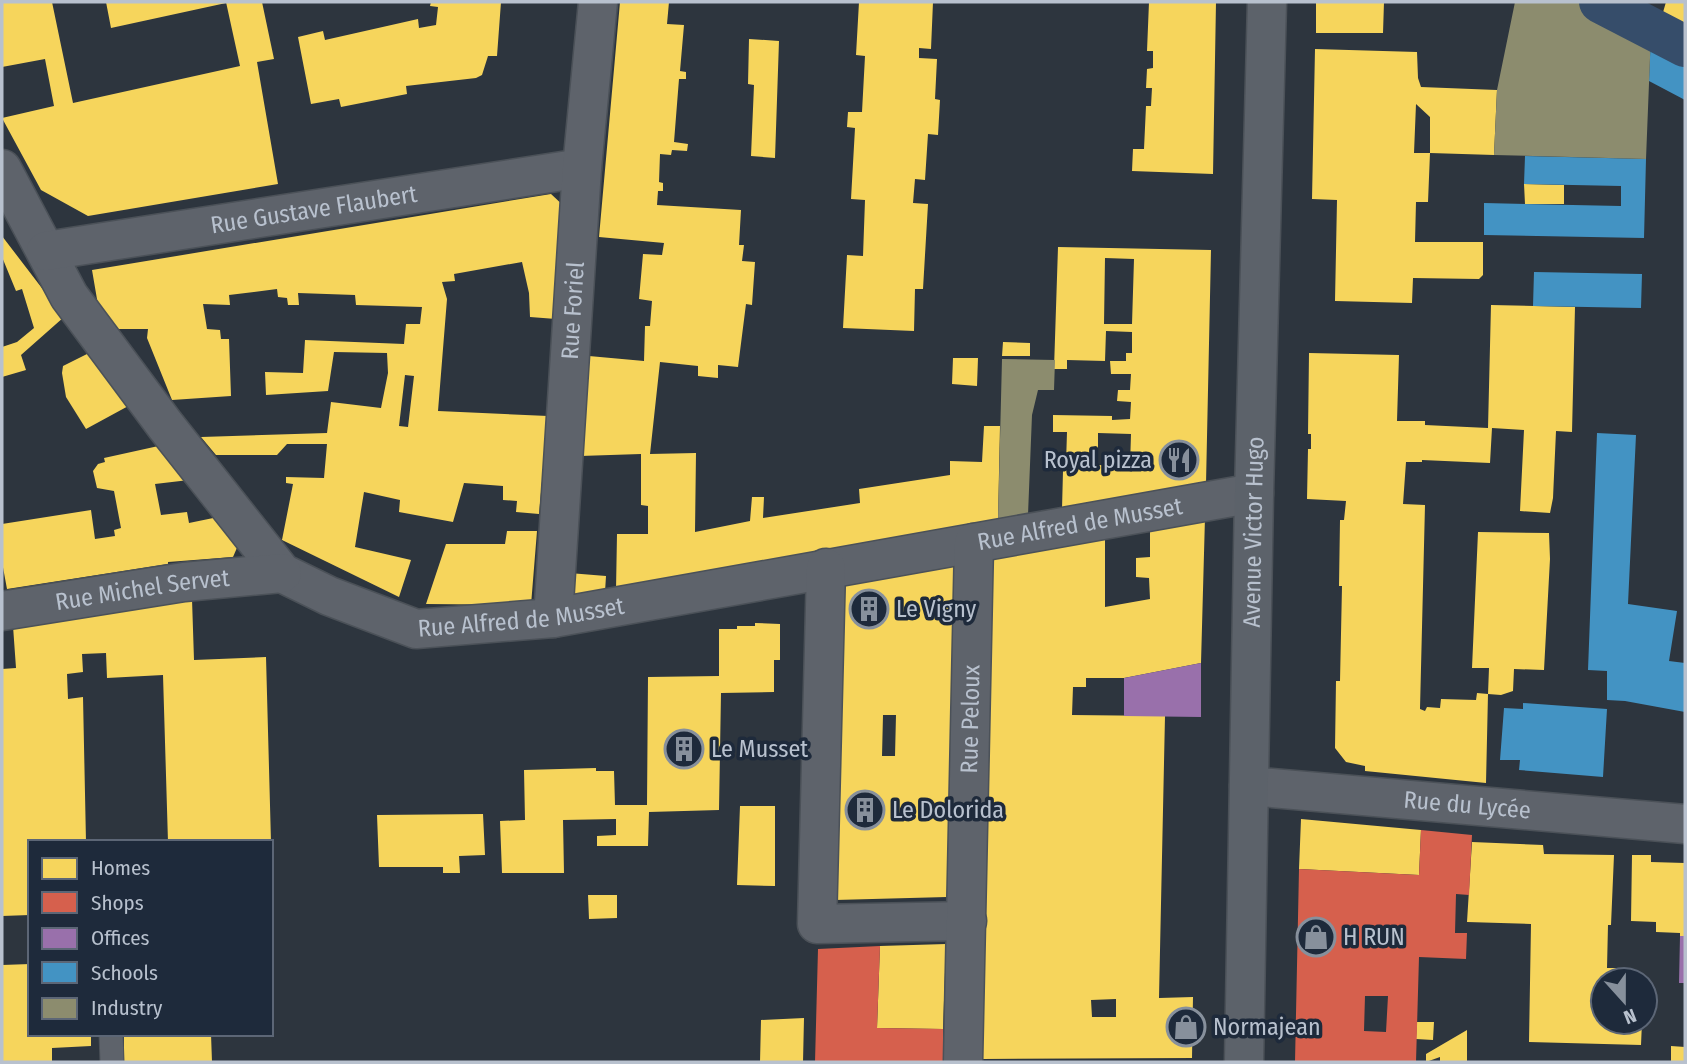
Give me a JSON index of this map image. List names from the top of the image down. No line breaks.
{"streets":{"main road":["Avenue Victor Hugo"],"street":["Rue Gustave Flaubert","Rue Foriel","Rue Alfred de Musset","Rue Michel Servet","Rue Peloux","Rue du Lycée"]},"crossings":[["Rue Gustave Flaubert","Rue Foriel"],["Rue Gustave Flaubert","Rue Alfred de Musset"],["Rue Foriel","Rue Alfred de Musset"],["Rue Alfred de Musset","Avenue Victor Hugo"],["Rue Alfred de Musset","Rue Michel Servet"],["Rue Alfred de Musset","Rue Peloux"],["Avenue Victor Hugo","Rue du Lycée"]],"places":{"restaurant":["Royal pizza"],"building":["Le Vigny","Le Musset","Le Dolorida"],"shop":["H RUN","Normajean"]},"legend":["Homes","Shops","Offices","Schools","Industry"],"north":"bottom"}
